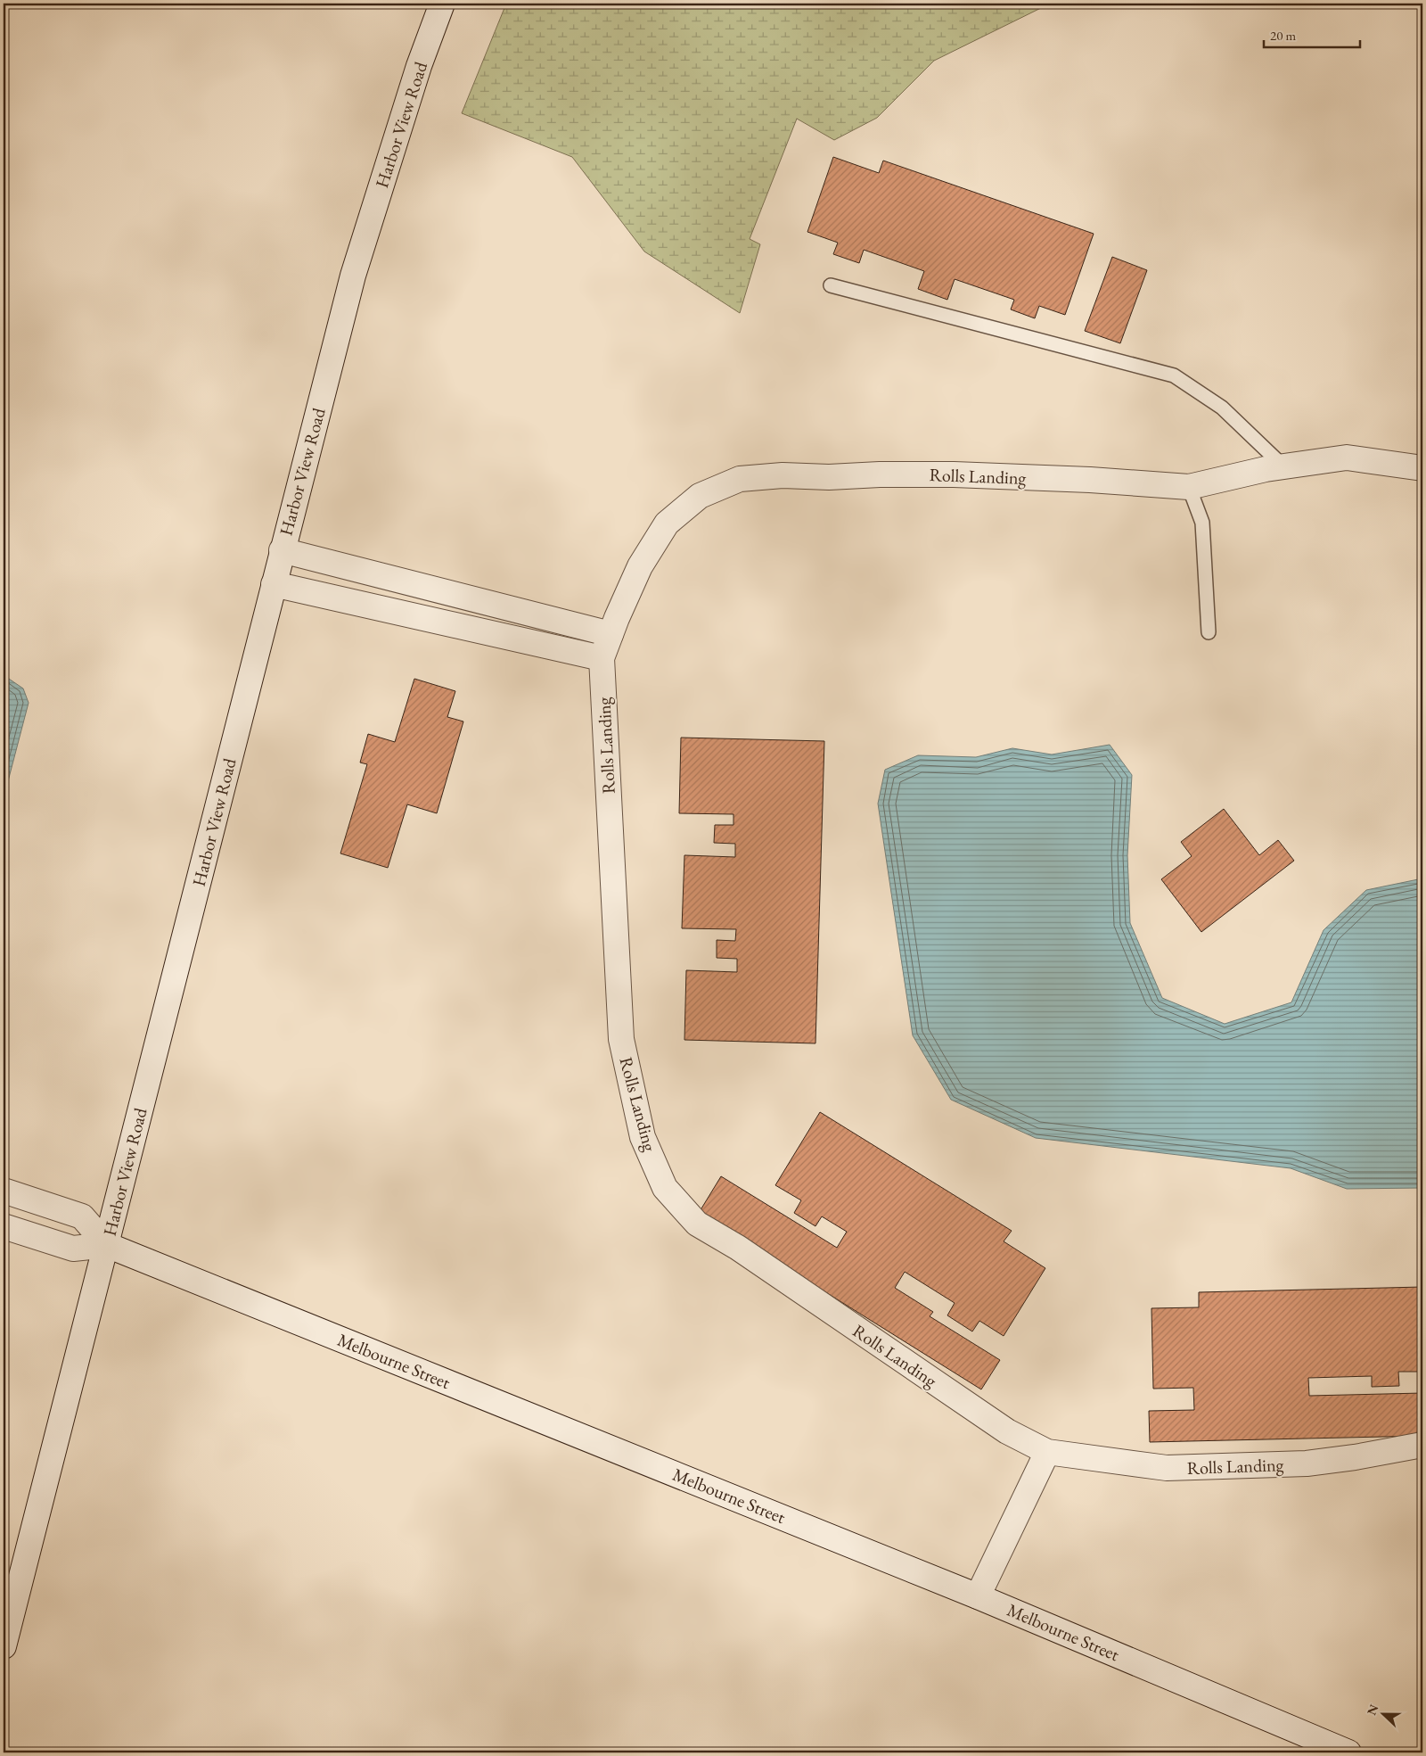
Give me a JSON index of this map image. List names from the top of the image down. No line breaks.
{"streets":{"street":["Harbor View Road","Rolls Landing","Melbourne Street"]},"crossings":[["Harbor View Road","Melbourne Street"]],"scale_bar":"20 m","north":"left"}
